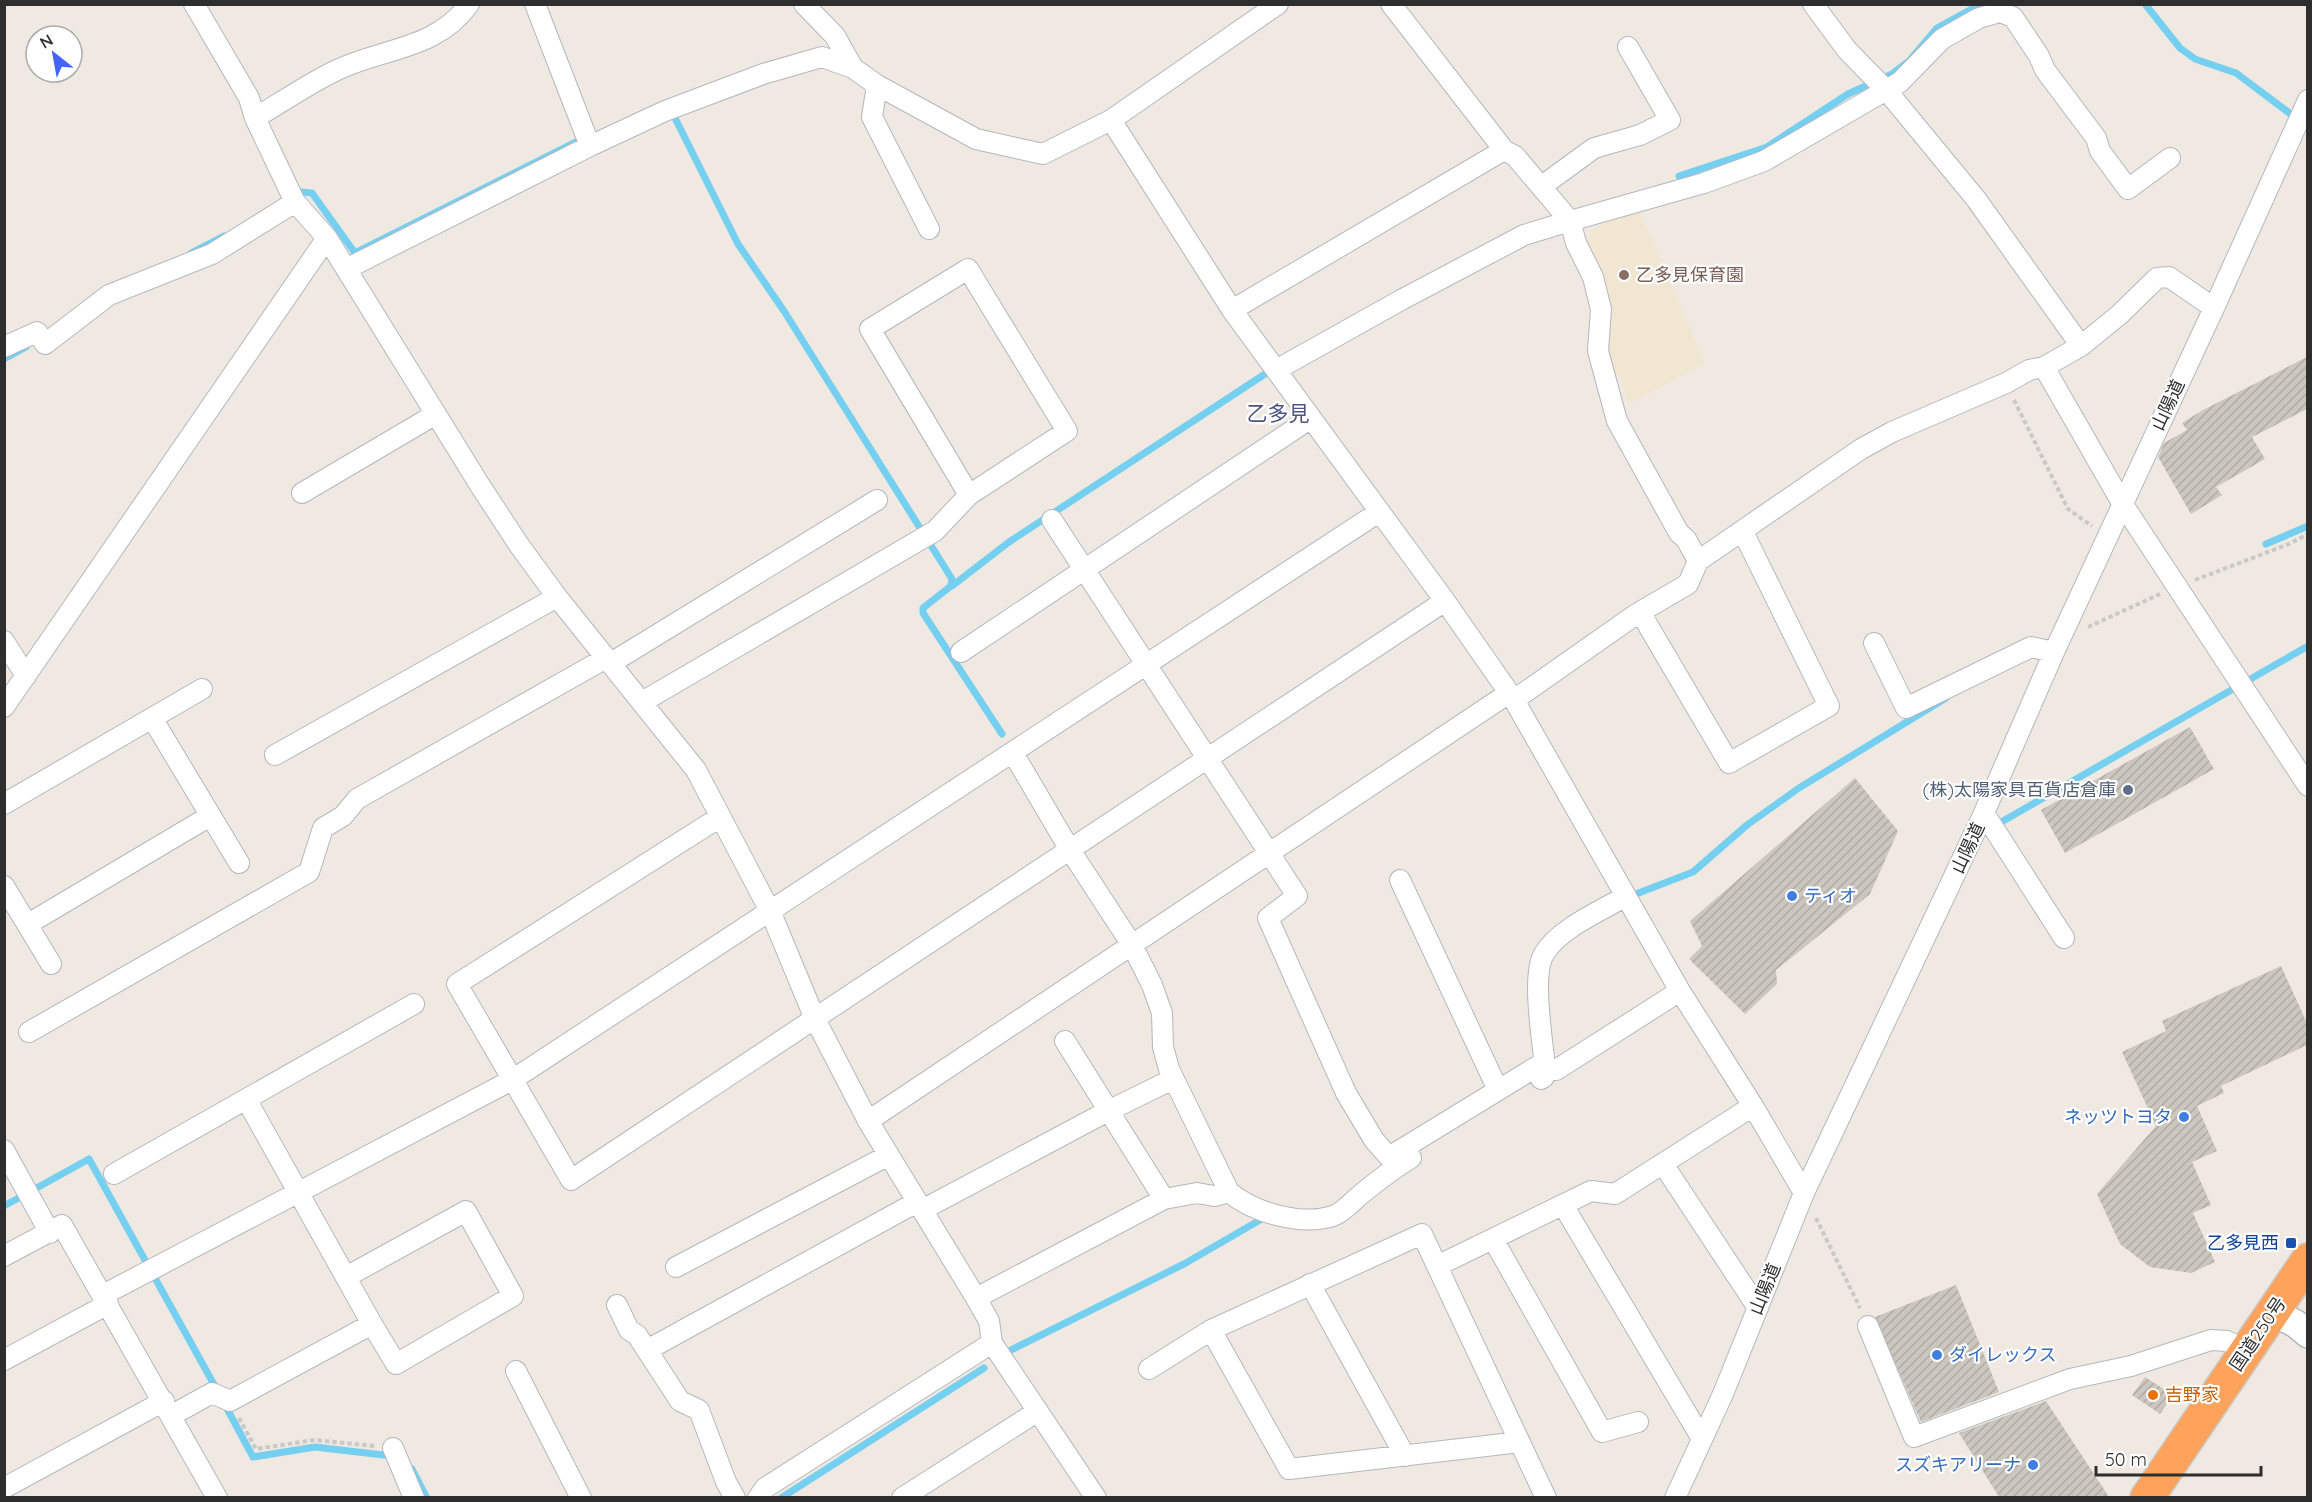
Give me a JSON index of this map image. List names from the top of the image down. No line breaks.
{"streets":{"highway":["国道250号"],"street":["山陽道"]},"districts":["乙多見"],"places":{"other":["乙多見保育園","(株)太陽家具百貨店倉庫","ティオ","ネッツトヨタ","ダイレックス","吉野家","スズキアリーナ"],"transit":["乙多見西"]},"scale_bar":"50 m","north":"top left"}
